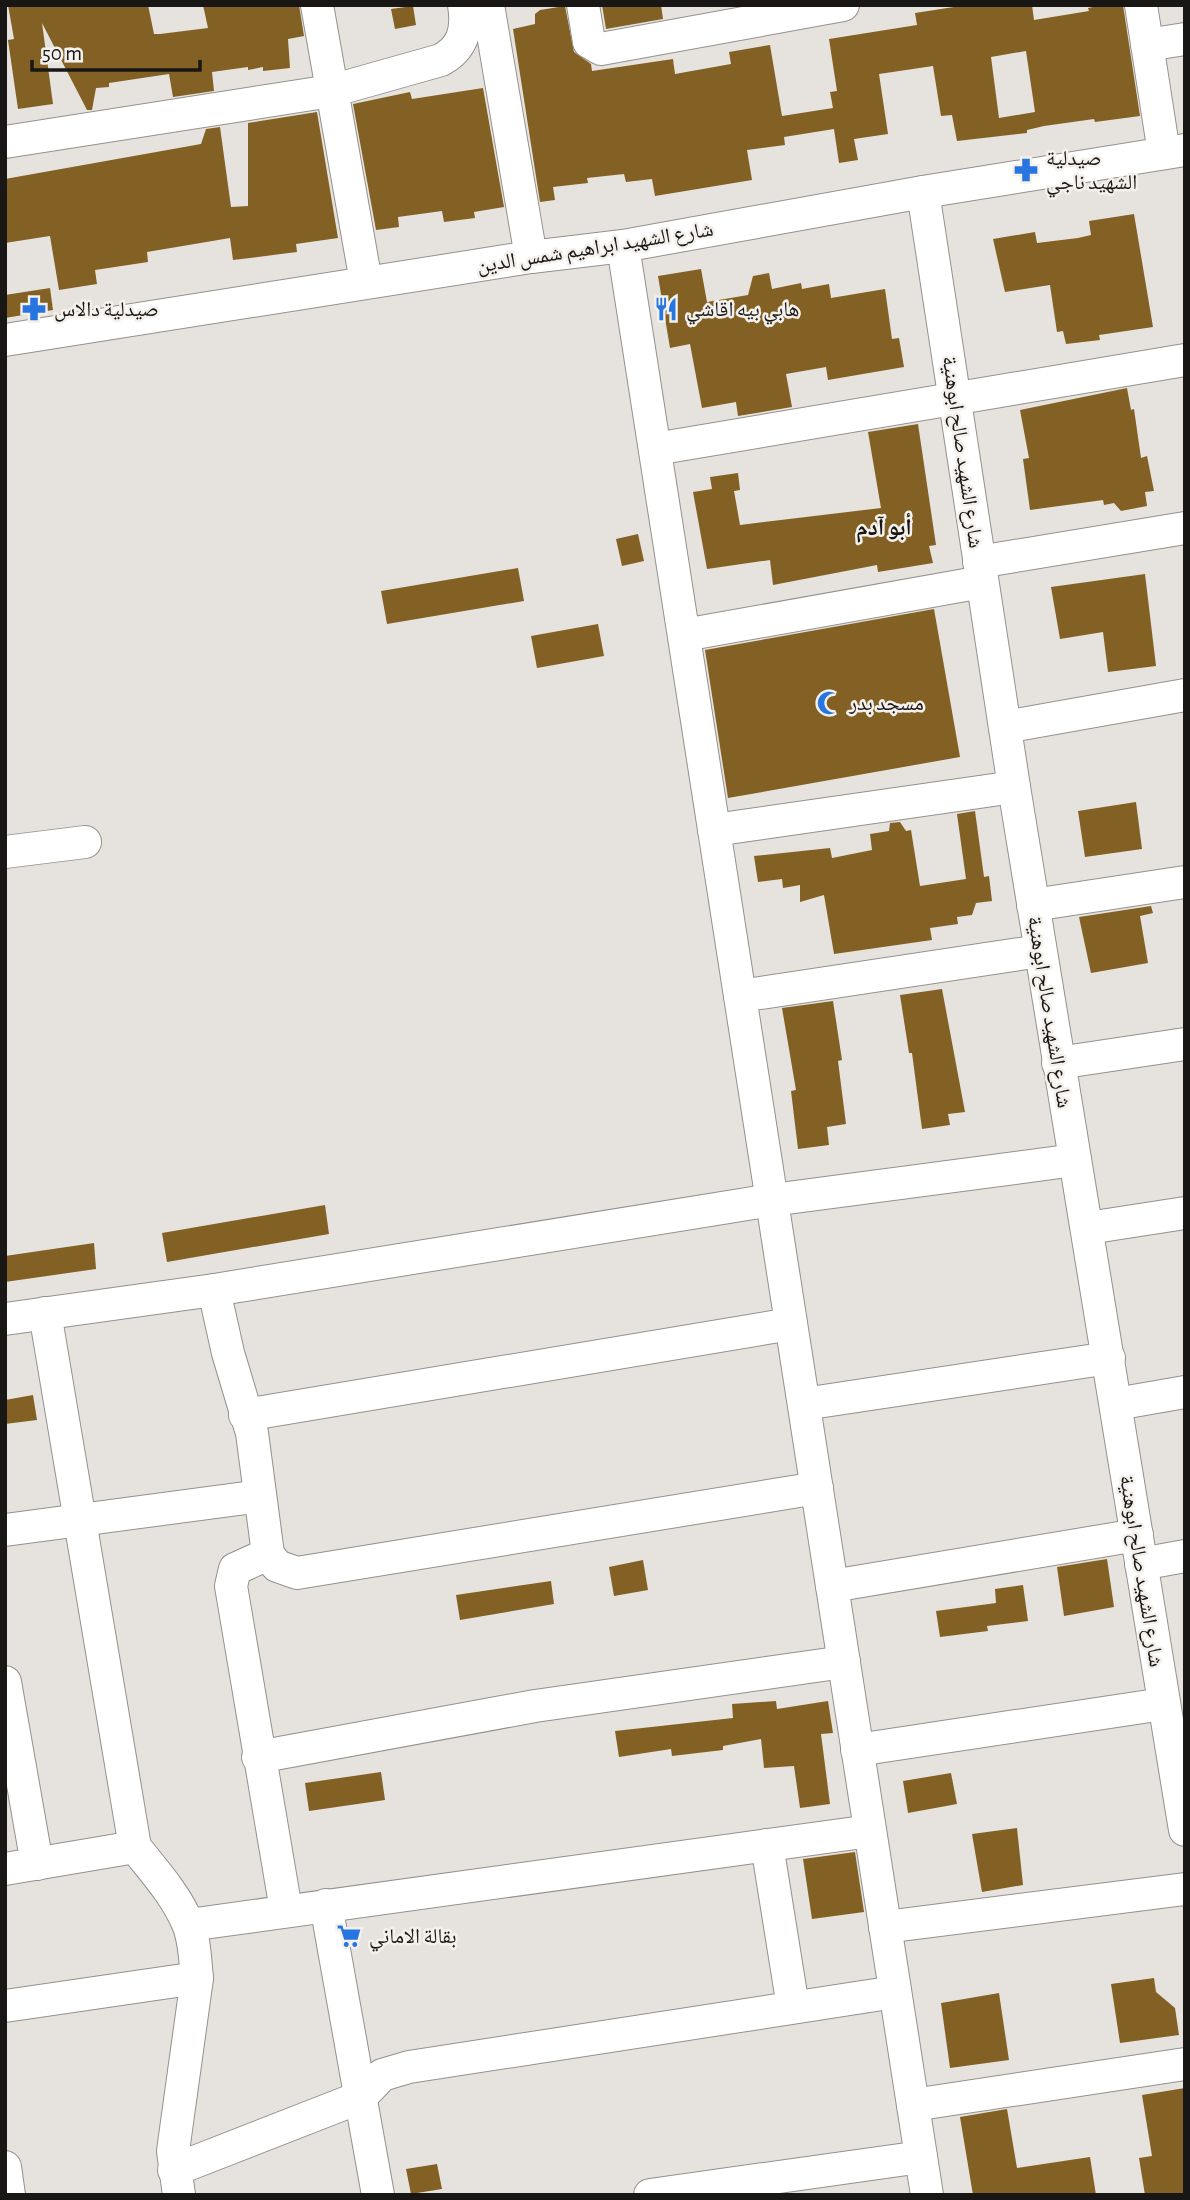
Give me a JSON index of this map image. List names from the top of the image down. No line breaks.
{"streets":{"street":["شارع الشهيد ابراهيم شمس الدين","شارع الشهيد صالح ابوهنية"]},"crossings":[["شارع الشهيد ابراهيم شمس الدين","شارع الشهيد صالح ابوهنية"]],"districts":["أبو آدم"],"places":{"pharmacy":["صيدلية الشهيد ناجي","صيدلية دالاس"],"restaurant":["هابي بيه اقاشي"],"mosque":["مسجد بدر"],"supermarket":["بقالة الاماني"]},"scale_bar":"50 m"}
